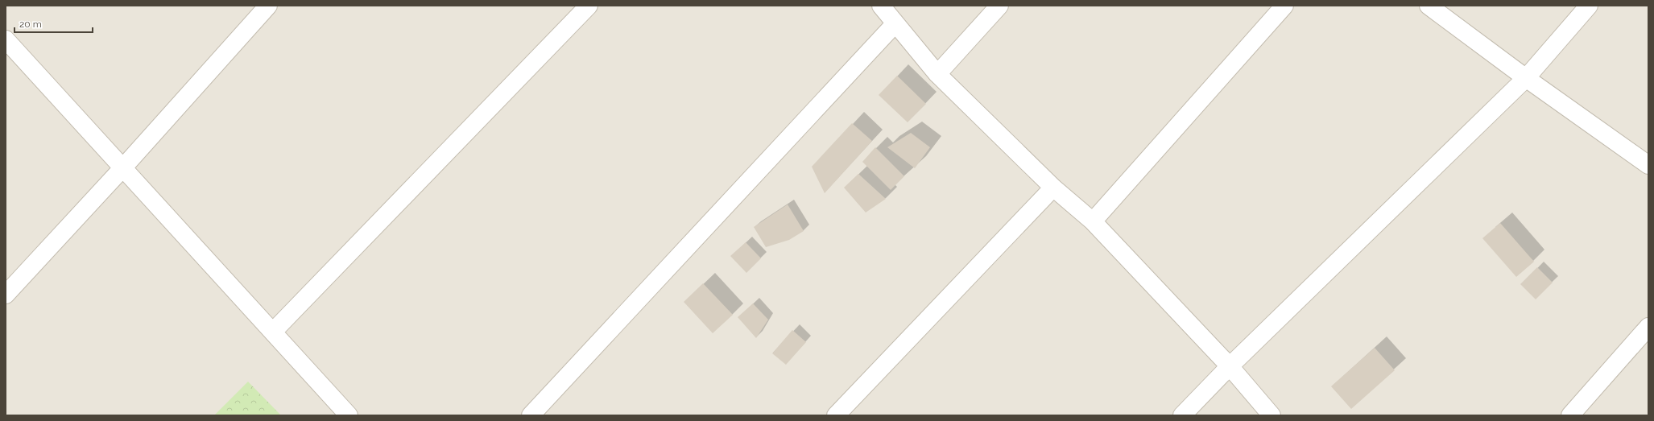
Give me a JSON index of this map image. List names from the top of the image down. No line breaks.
{"scale_bar":"20 m"}
